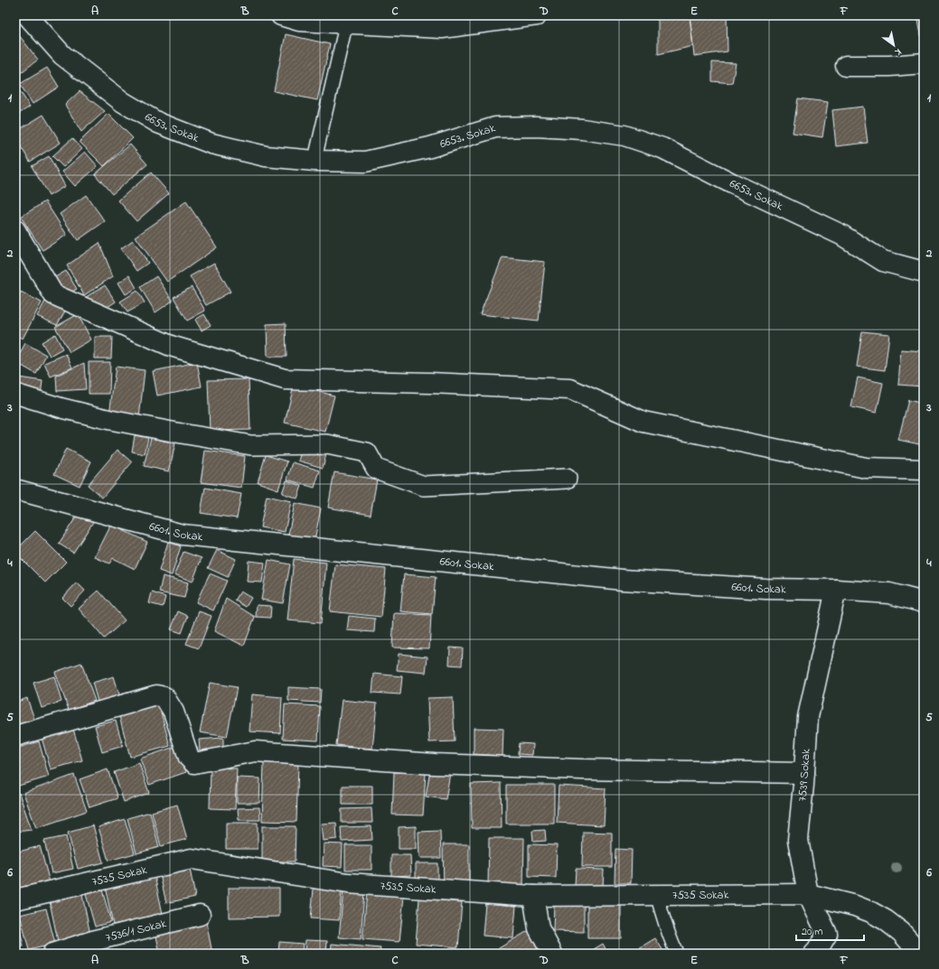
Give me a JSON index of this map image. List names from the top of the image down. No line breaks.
{"streets":{"street":["6653. Sokak","6601. Sokak","7539 Sokak","7535 Sokak","7536/1 Sokak"]},"crossings":[["6601. Sokak","7539 Sokak"],["7539 Sokak","7535 Sokak"]],"scale_bar":"20 m","north":"bottom right","grid":{"columns":["A","B","C","D","E","F"],"rows":["1","2","3","4","5","6"]}}
